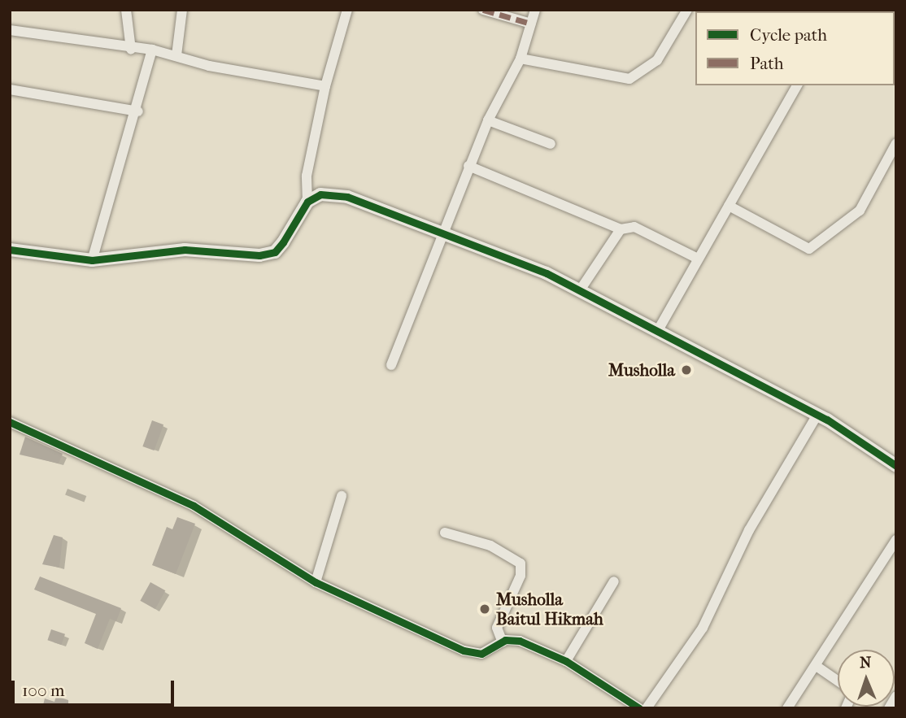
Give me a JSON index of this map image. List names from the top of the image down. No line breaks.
{"places":["Musholla","Musholla Baitul Hikmah"],"legend":["Cycle path","Path"],"scale_bar":"100 m","north":"top"}
